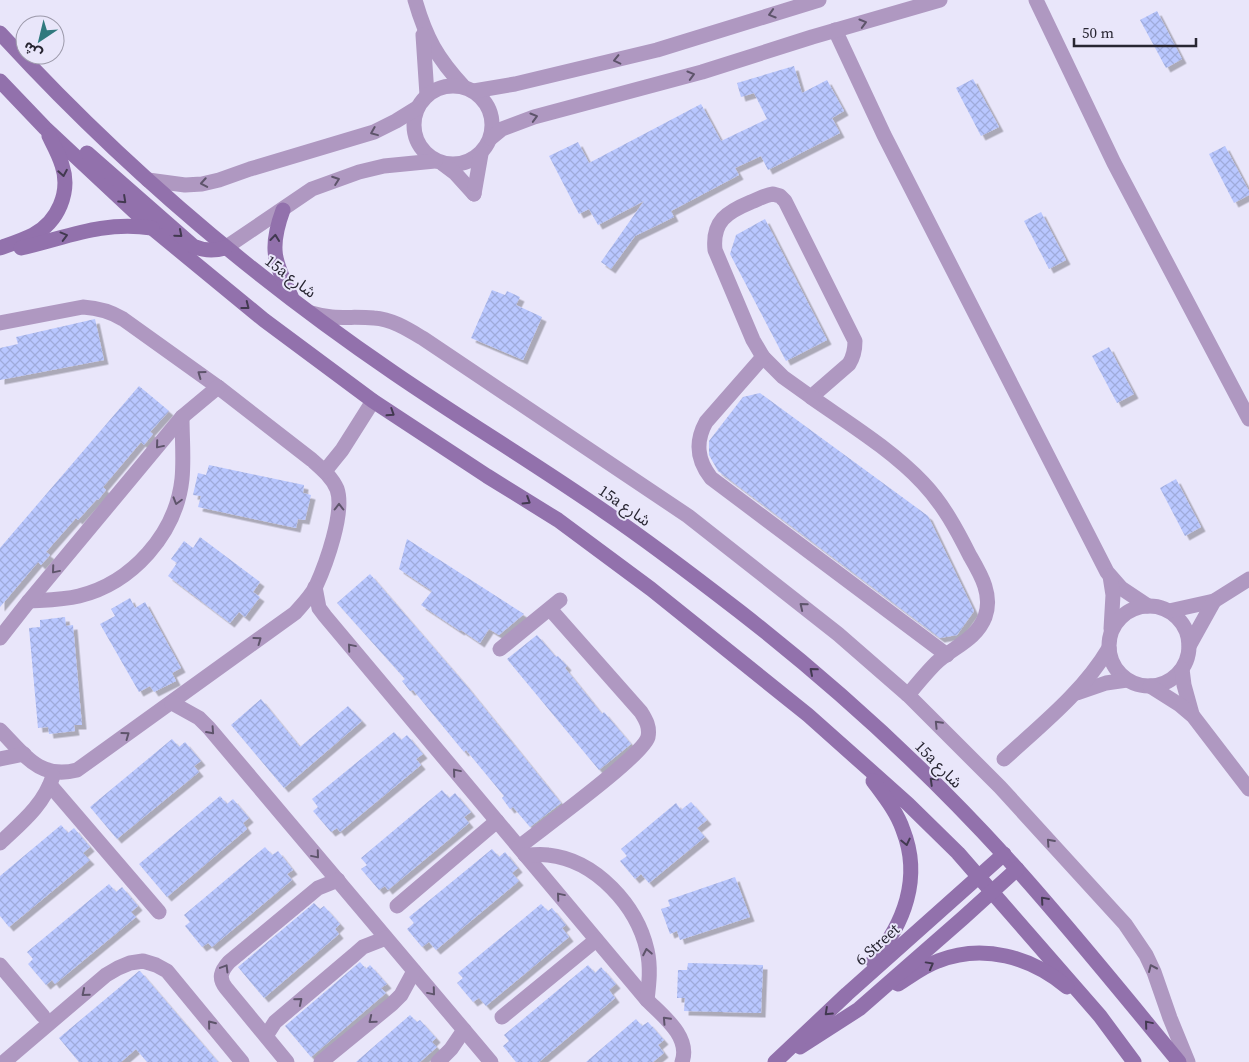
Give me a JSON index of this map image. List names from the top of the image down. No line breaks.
{"streets":{"main road":["15a شارع","6 Street"]},"crossings":[["15a شارع","6 Street"]],"scale_bar":"50 m","north":"bottom left"}
